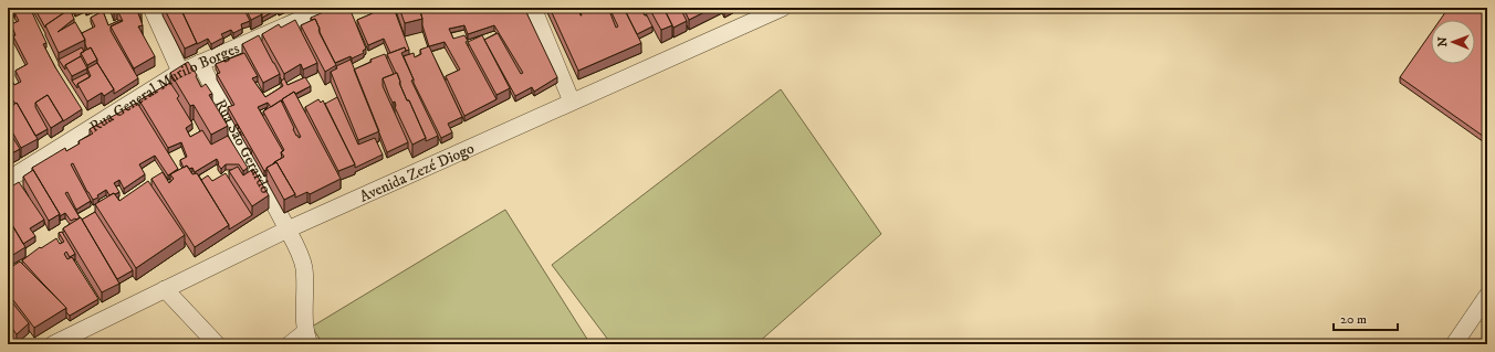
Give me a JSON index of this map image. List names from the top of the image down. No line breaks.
{"streets":{"street":["Rua General Murilo Borges","Rua São Gerardo","Avenida Zezé Diogo"]},"crossings":[["Rua General Murilo Borges","Rua São Gerardo"],["Rua São Gerardo","Avenida Zezé Diogo"]],"scale_bar":"20 m","north":"left"}
